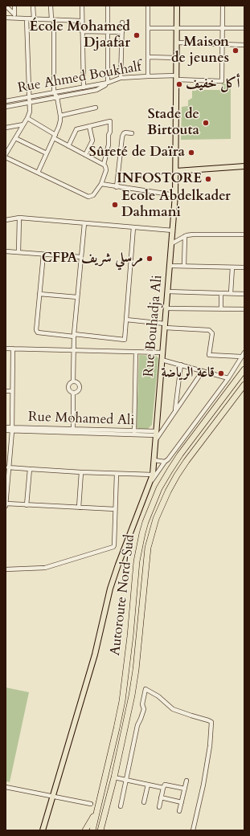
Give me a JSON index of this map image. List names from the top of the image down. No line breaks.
{"streets":{"highway":["Autoroute Nord-Sud"],"main road":["Rue Bouhadja Ali"],"street":["Rue Ahmed Boukhalf","Rue Mohamed Ali"]},"crossings":[["Rue Ahmed Boukhalf","Rue Bouhadja Ali"],["Rue Bouhadja Ali","Rue Mohamed Ali"]],"places":["École Mohamed Djaafar","Maison de jeunes","أكل خفيف","Stade de Birtouta","Sûreté de Daïra","INFOSTORE","Ecole Abdelkader Dahmani","CFPA مرسلي شريف","قاعة الرياضة"]}
